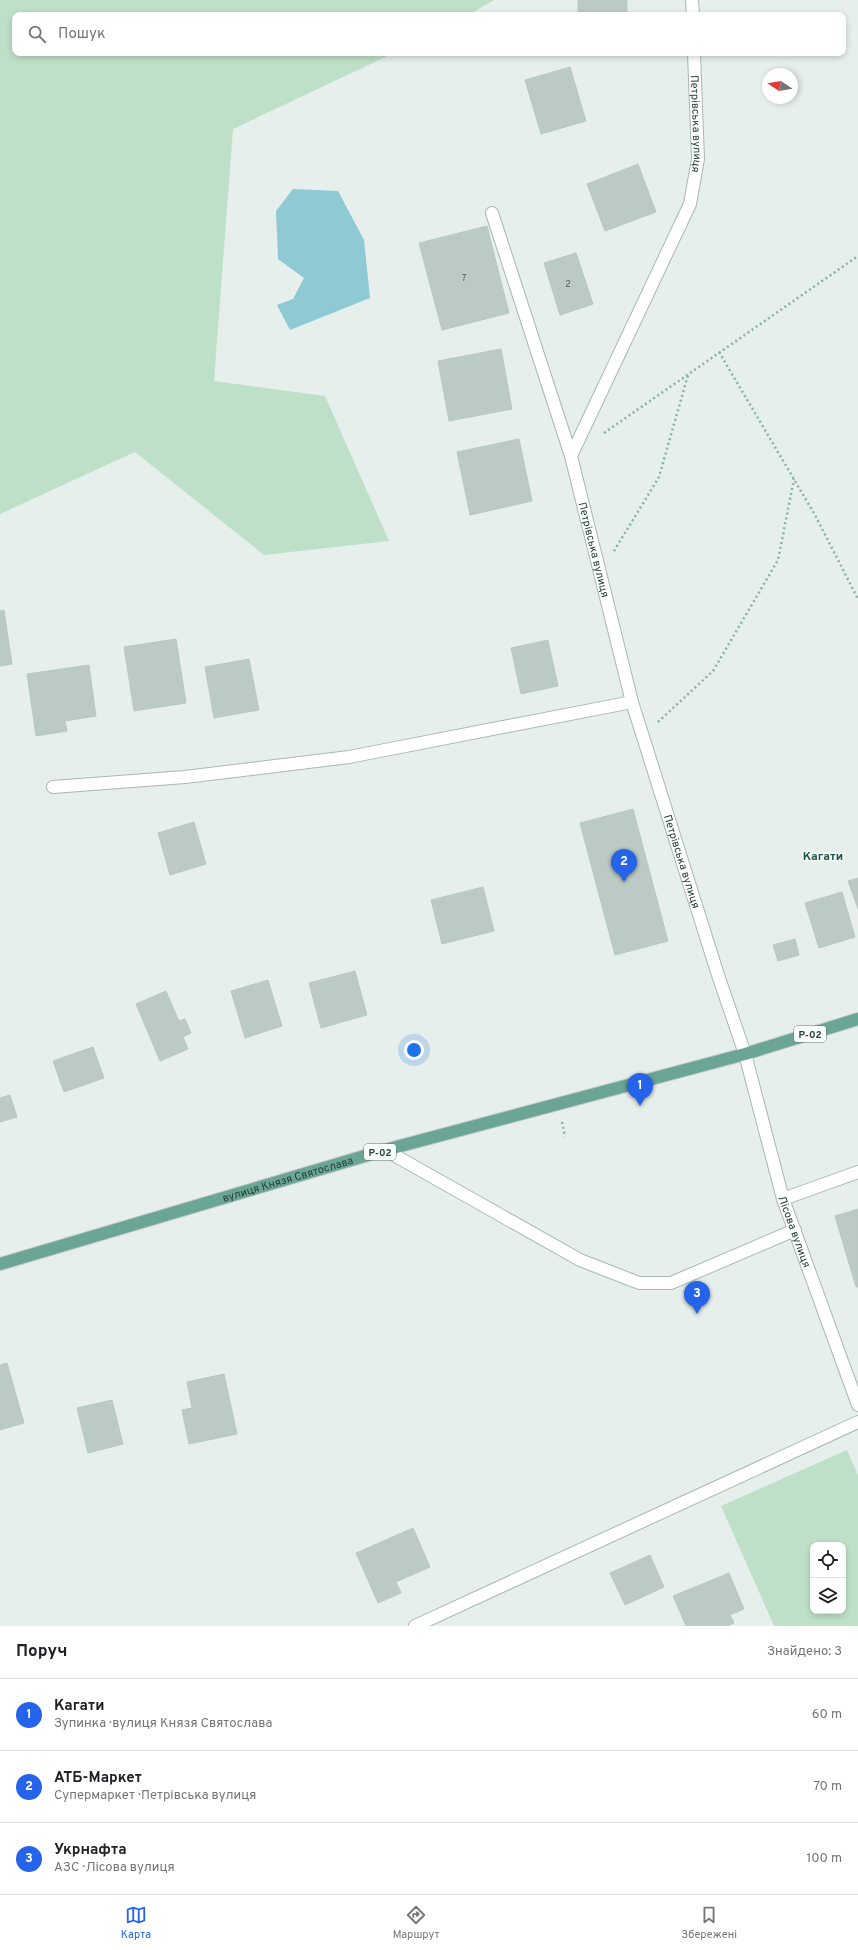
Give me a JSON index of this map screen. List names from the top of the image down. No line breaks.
{"streets":{"main road":["Р-02","вулиця Князя Святослава"],"street":["Петрівська вулиця","Лісова вулиця"]},"crossings":[["Петрівська вулиця","вулиця Князя Святослава"],["Петрівська вулиця","Лісова вулиця"],["вулиця Князя Святослава","Лісова вулиця"]],"districts":["Кагати"],"house_numbers":["7","2"],"north":"left","page":{"search":"Пошук","pins":["2","1","3"],"heading":["Поруч","Знайдено: 3"],"list":[{"mark":"1","name":"Кагати","note":"Зупинка · вулиця Князя Святослава","value":"60 m"},{"mark":"2","name":"АТБ-Маркет","note":"Супермаркет · Петрівська вулиця","value":"70 m"},{"mark":"3","name":"Укрнафта","note":"АЗС · Лісова вулиця","value":"100 m"}],"nav":["Карта","Маршрут","Збережені"]}}
